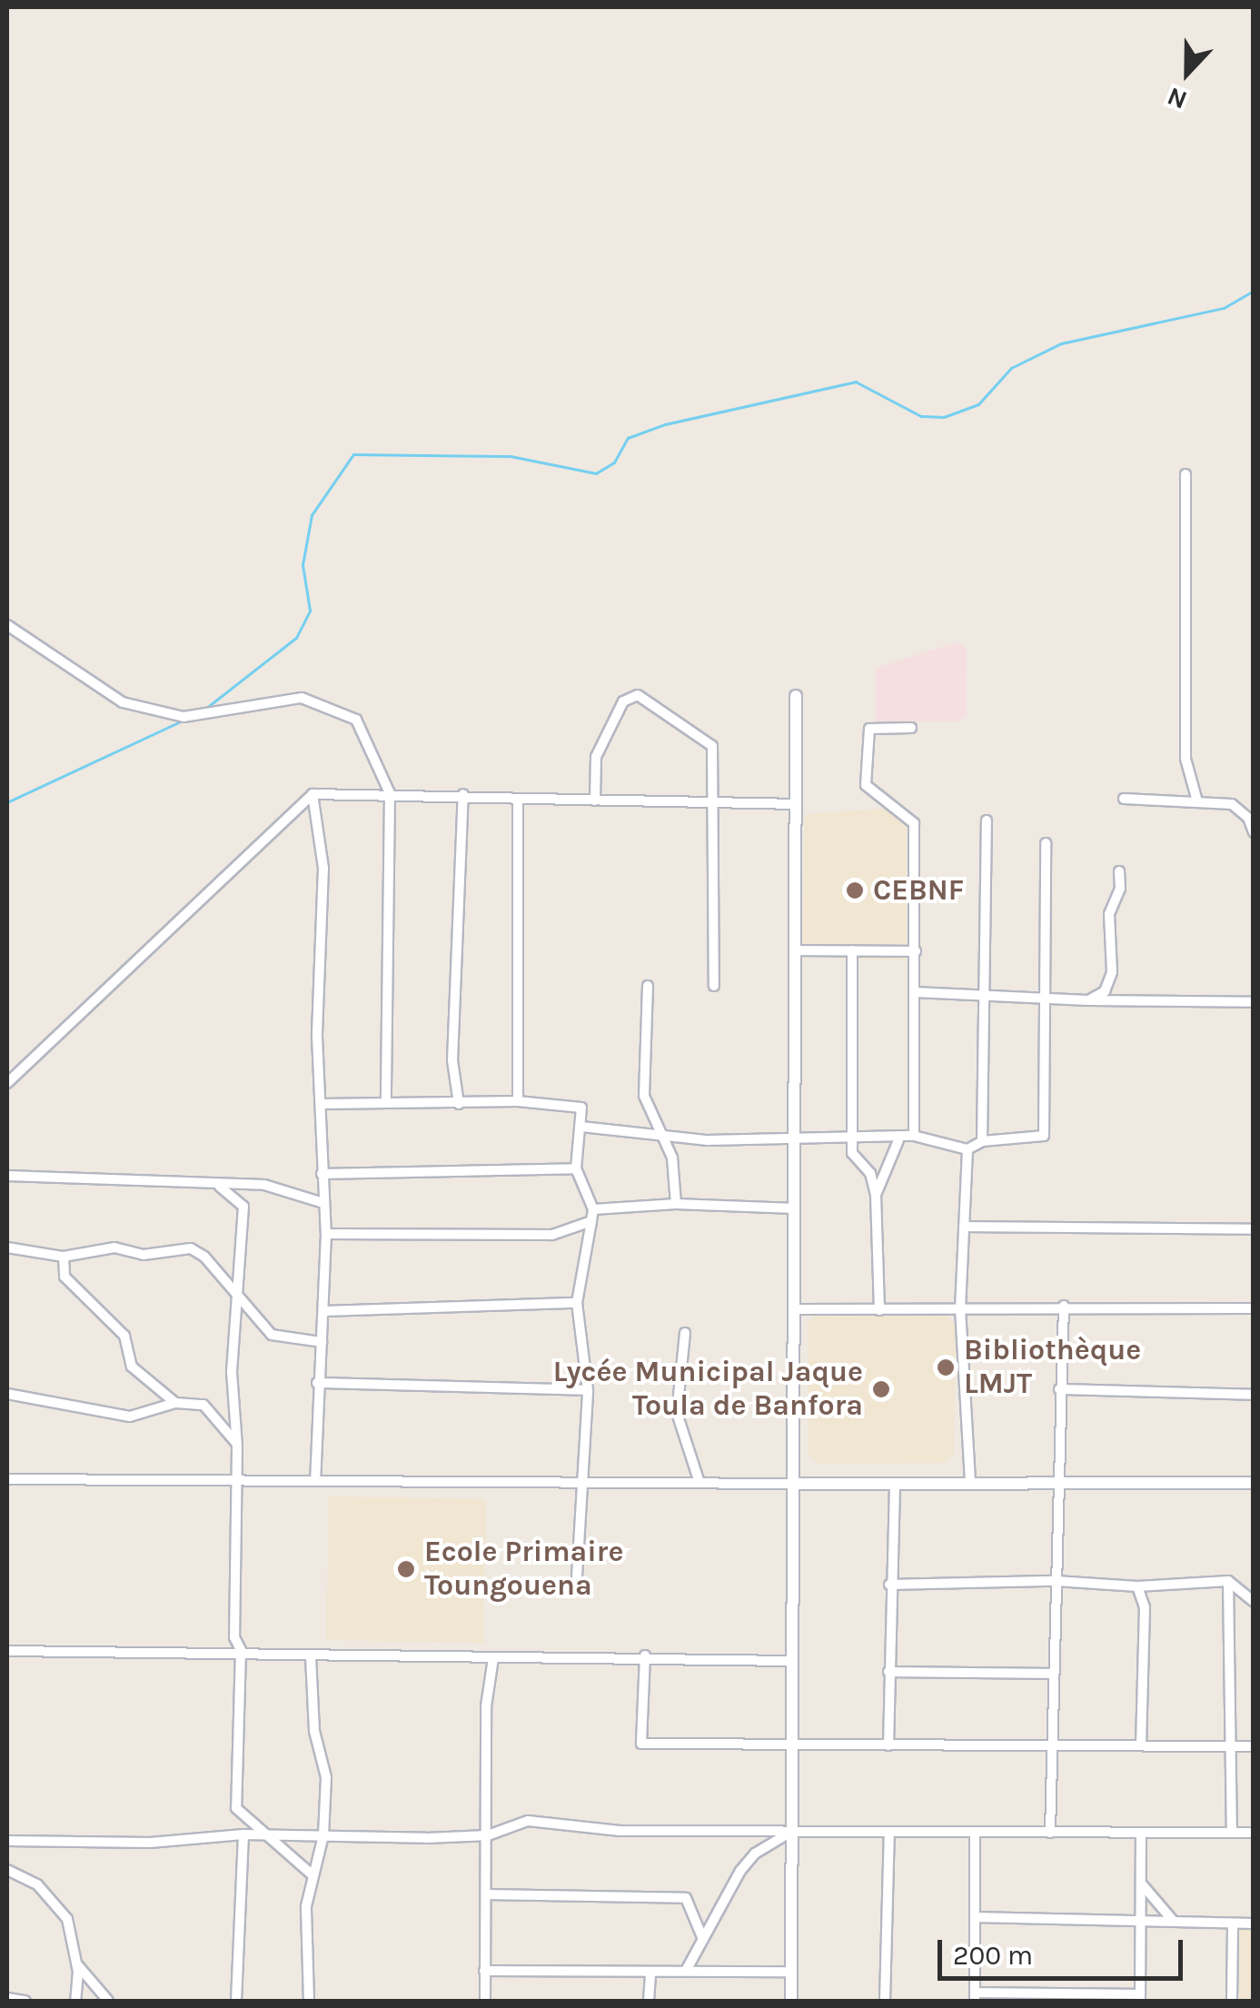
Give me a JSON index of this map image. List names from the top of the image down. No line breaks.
{"places":["CEBNF","Bibliothèque LMJT","Lycée Municipal Jaque Toula de Banfora","Ecole Primaire Toungouena"],"scale_bar":"200 m","north":"bottom"}
